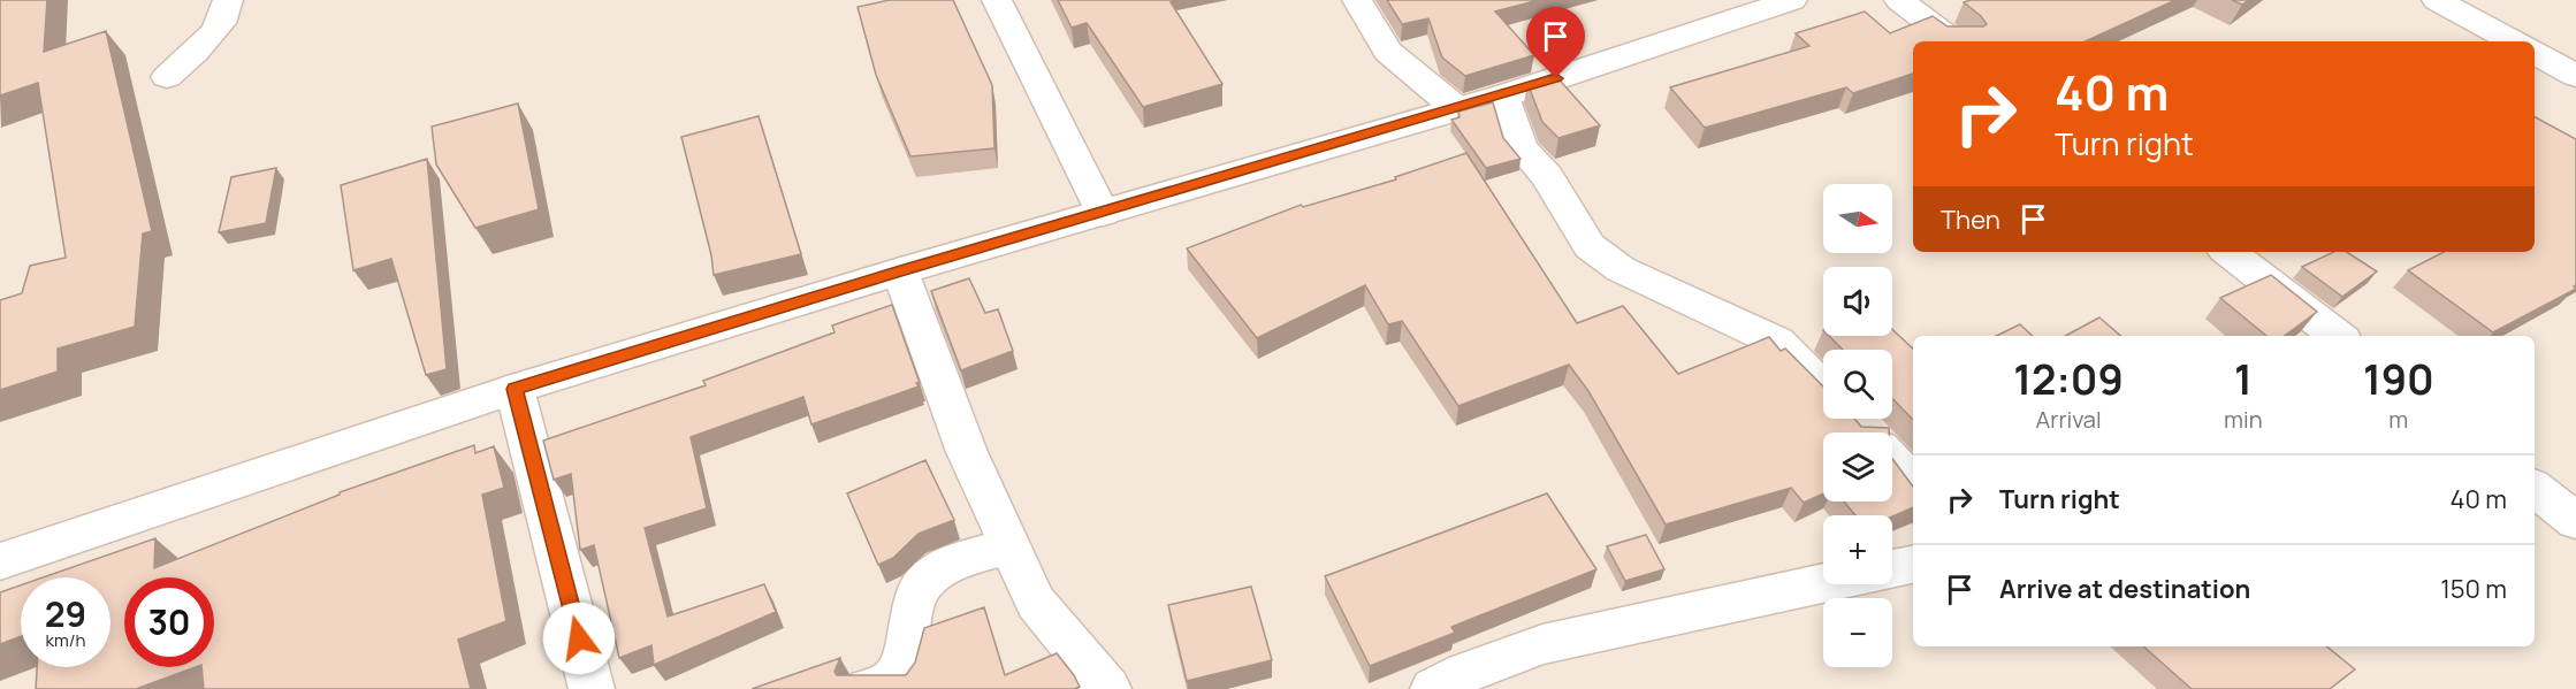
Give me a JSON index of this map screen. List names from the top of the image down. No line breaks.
{"north":"right","page":{"turn":["40 m","Turn right"],"map_buttons":["+","−"],"then":"Then","eta":["12:09","Arrival","1","min","190","m"],"list":[{"name":"Turn right","value":"40 m"},{"name":"Arrive at destination","value":"150 m"}],"speed":"29 km/h","limit":"30"}}
